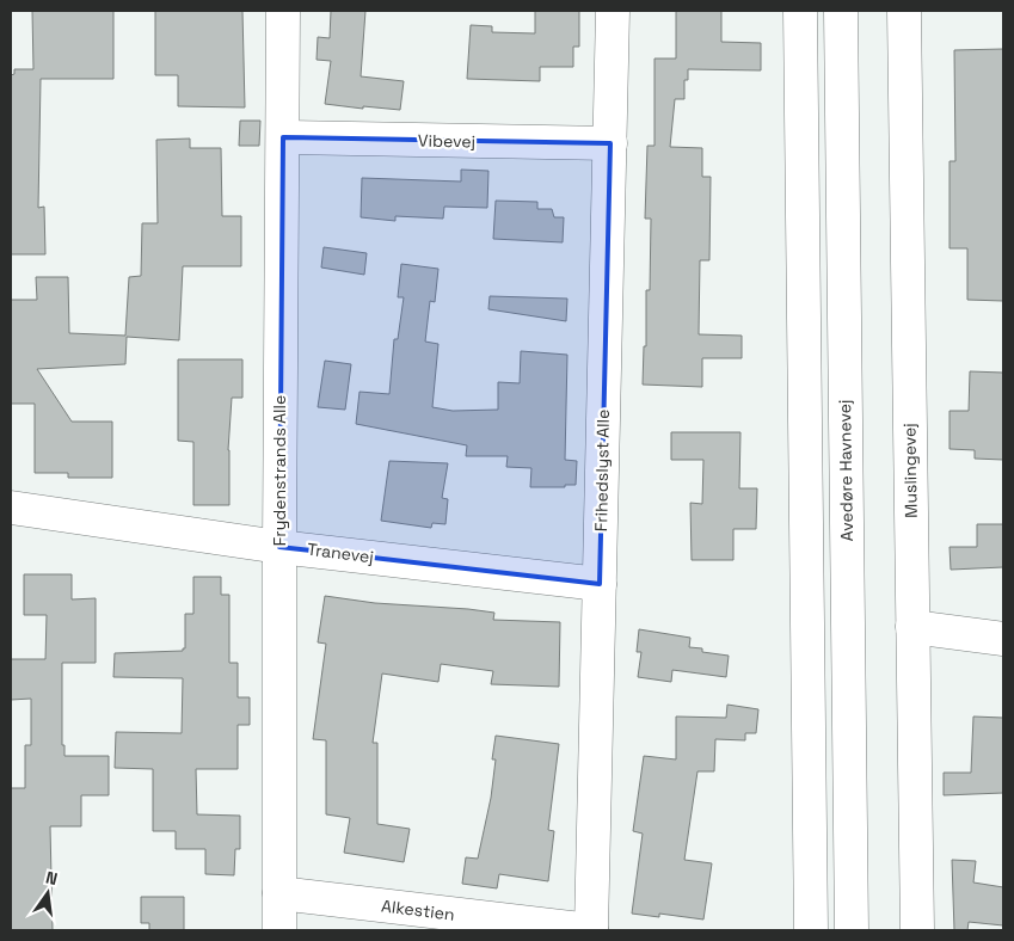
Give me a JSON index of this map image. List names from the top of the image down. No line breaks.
{"streets":{"street":["Vibevej","Frydenstrands Alle","Frihedslyst Alle","Avedøre Havnevej","Muslingevej","Tranevej","Alkestien"]},"crossings":[["Vibevej","Frydenstrands Alle"],["Vibevej","Frihedslyst Alle"],["Frydenstrands Alle","Tranevej"],["Frydenstrands Alle","Alkestien"],["Frihedslyst Alle","Tranevej"],["Frihedslyst Alle","Alkestien"]],"north":"top"}
